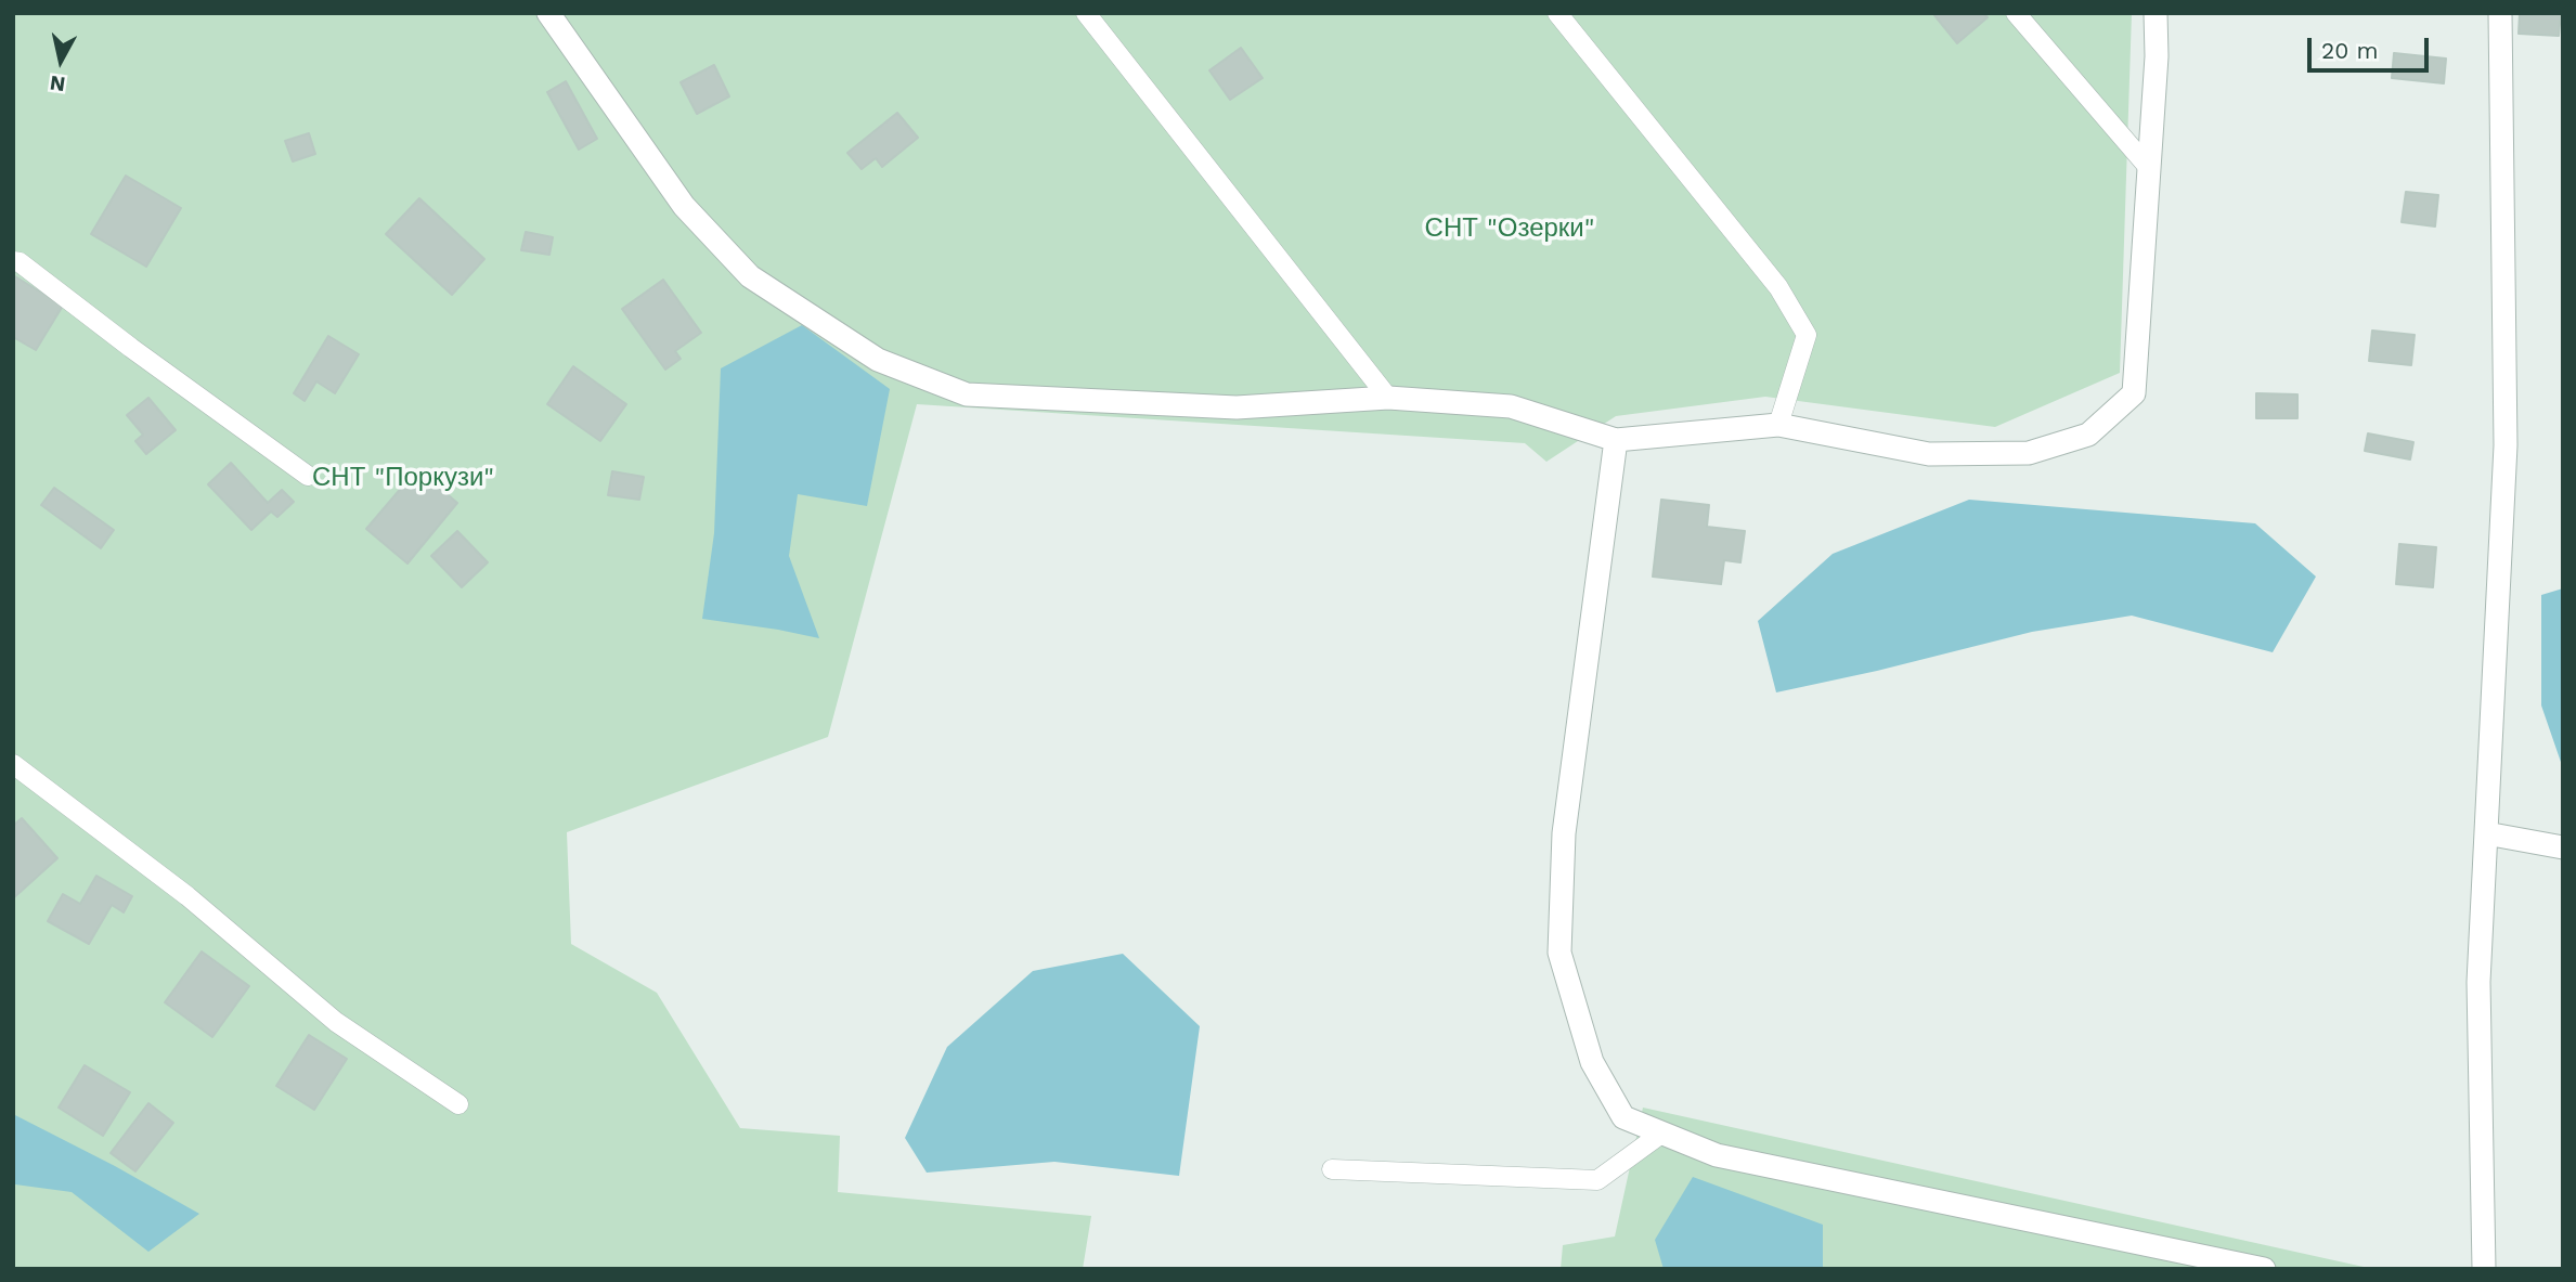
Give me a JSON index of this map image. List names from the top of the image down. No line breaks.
{"parks":["СНТ \"Озерки\"","СНТ \"Поркузи\""],"scale_bar":"20 m","north":"bottom"}
